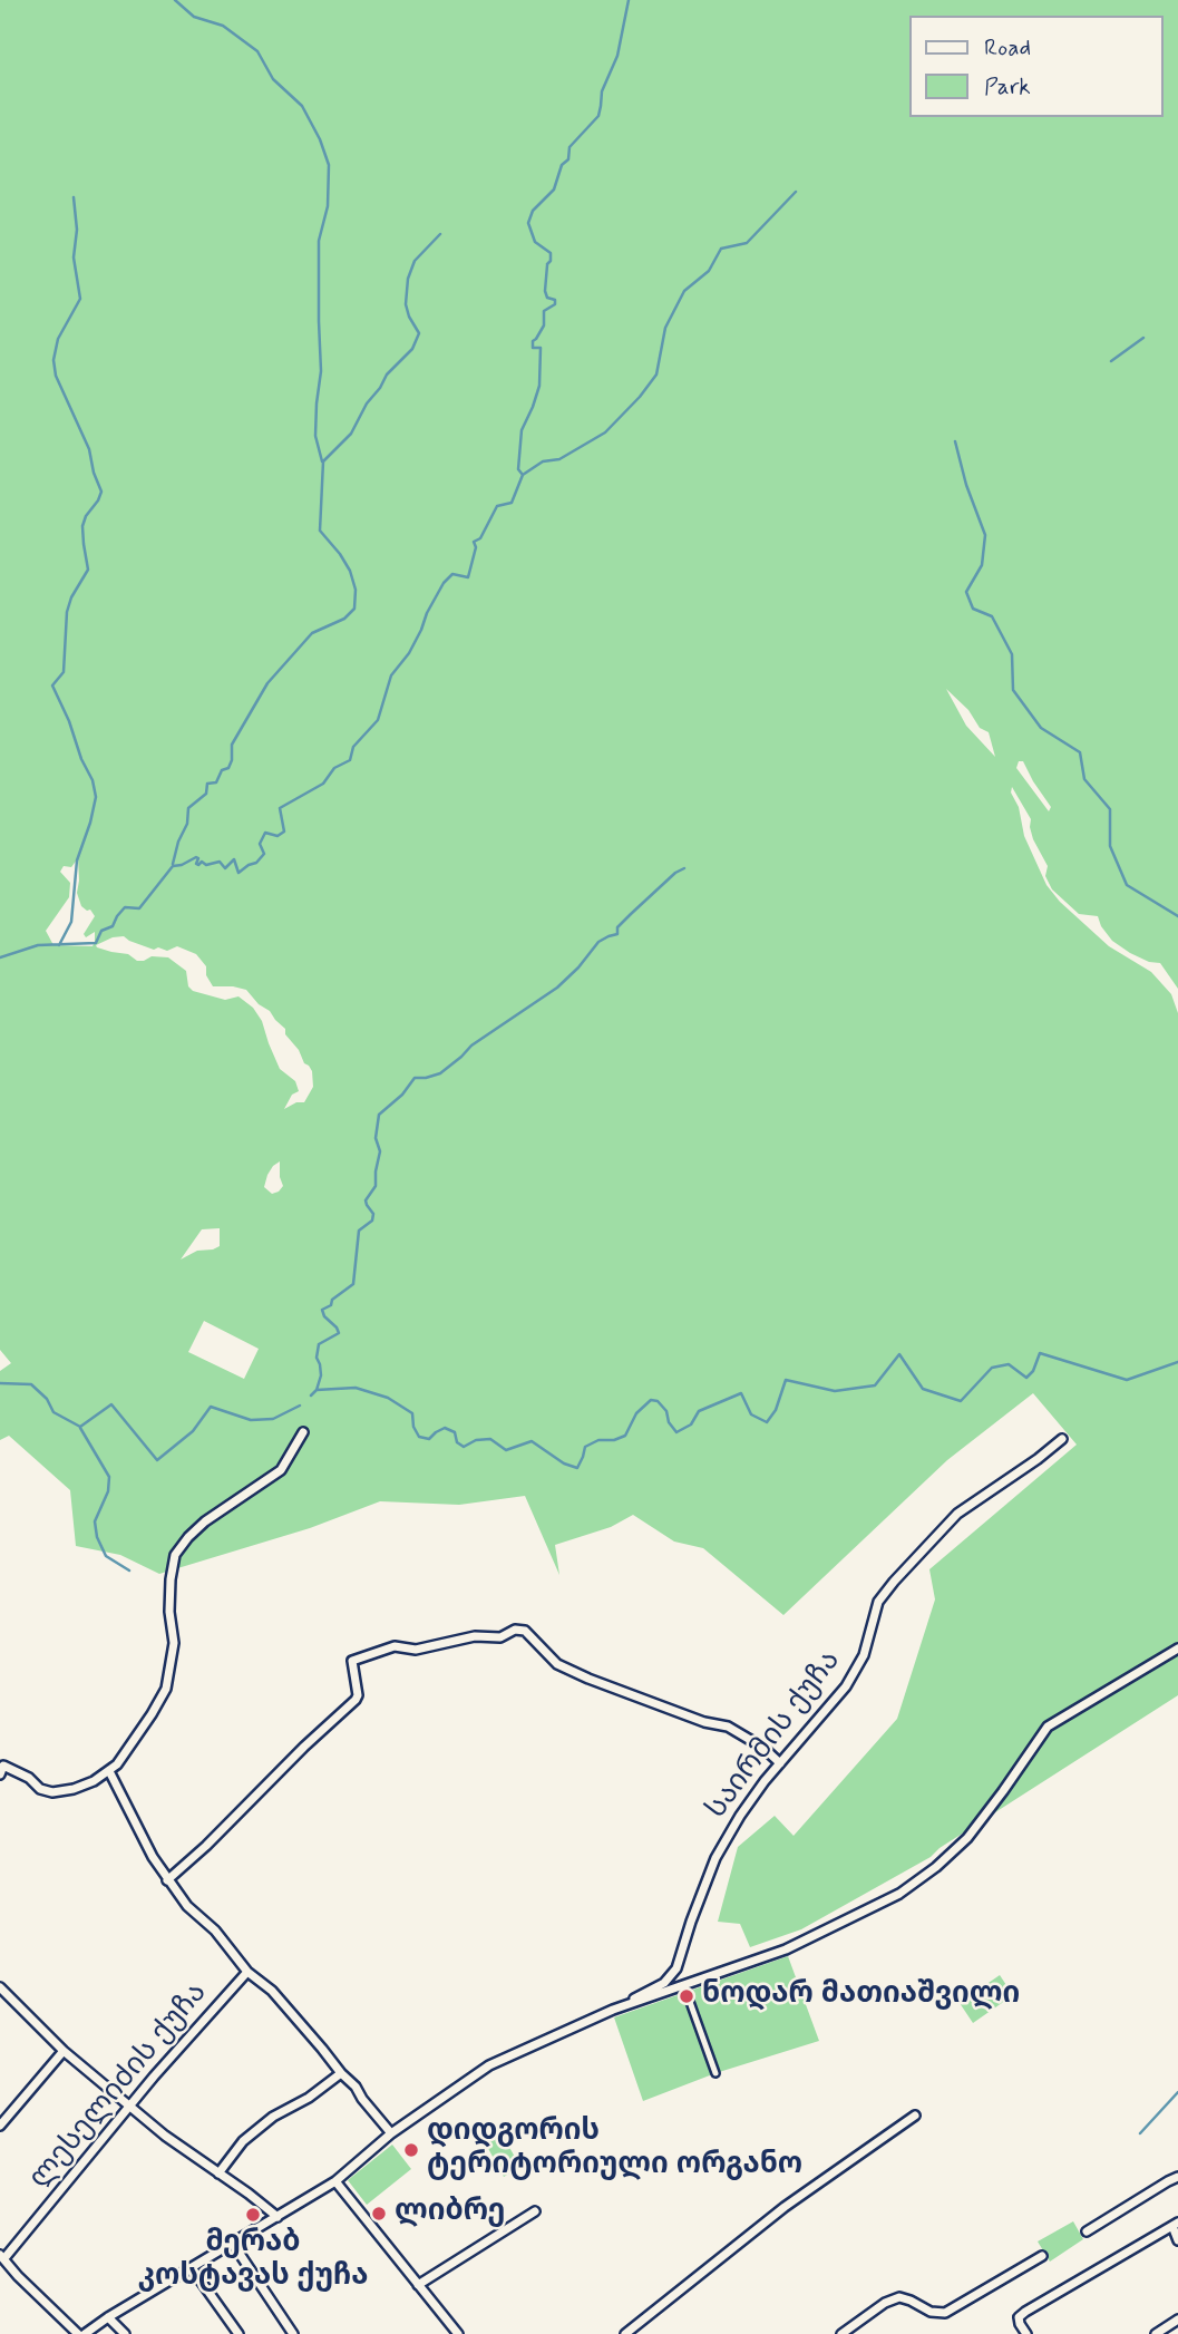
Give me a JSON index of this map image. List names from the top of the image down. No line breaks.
{"streets":{"street":["საირმის ქუჩა","ლესელიძის ქუჩა"]},"places":["ნოდარ მათიაშვილი","დიდგორის ტერიტორიული ორგანო","ლიბრე","მერაბ კოსტავას ქუჩა"],"legend":["Road","Park"]}
